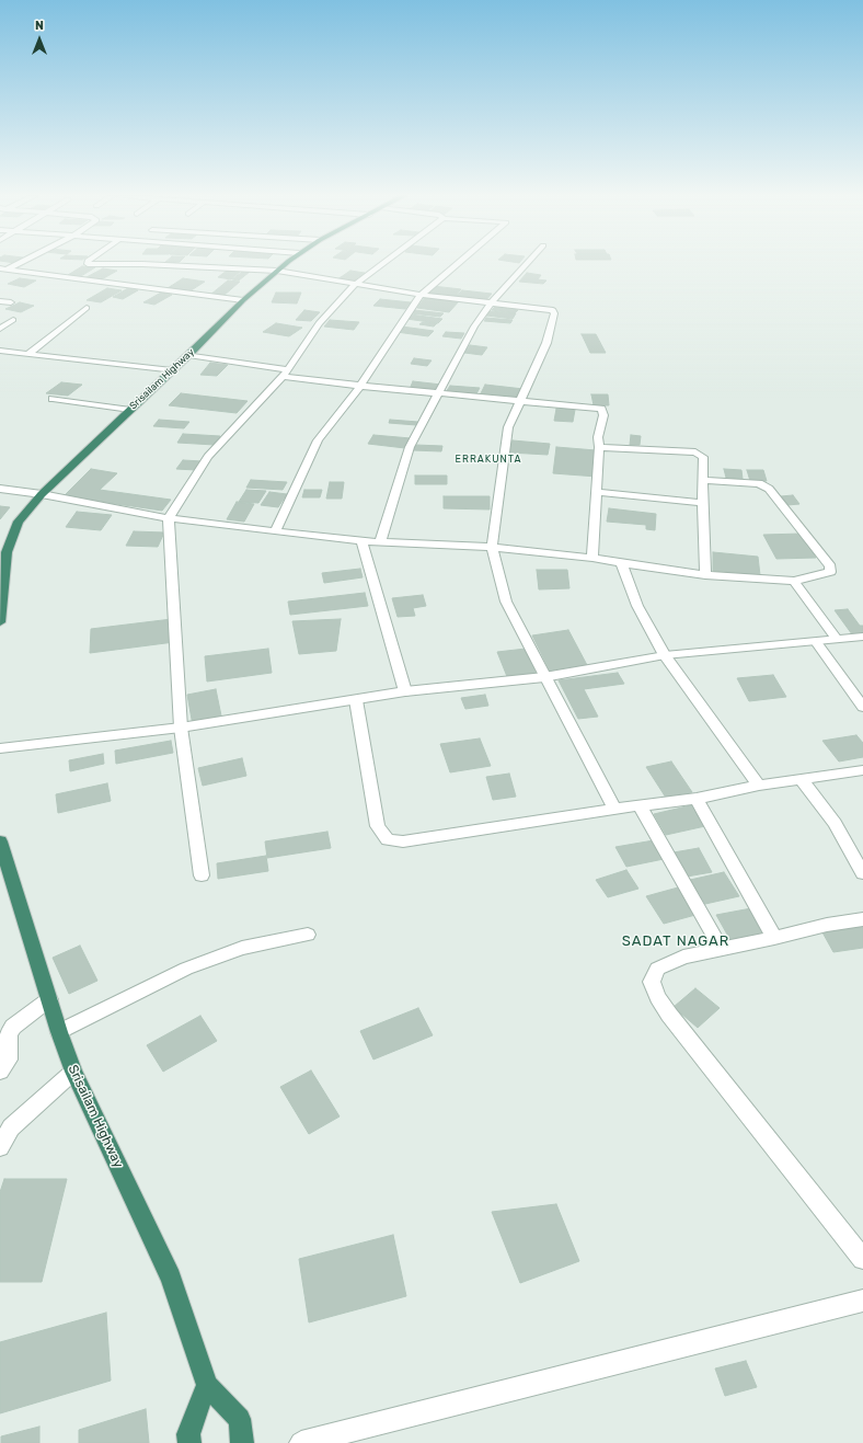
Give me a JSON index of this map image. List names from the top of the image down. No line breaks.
{"streets":{"highway":["Srisailam Highway"]},"districts":["ERRAKUNTA","SADAT NAGAR"],"north":"top"}
